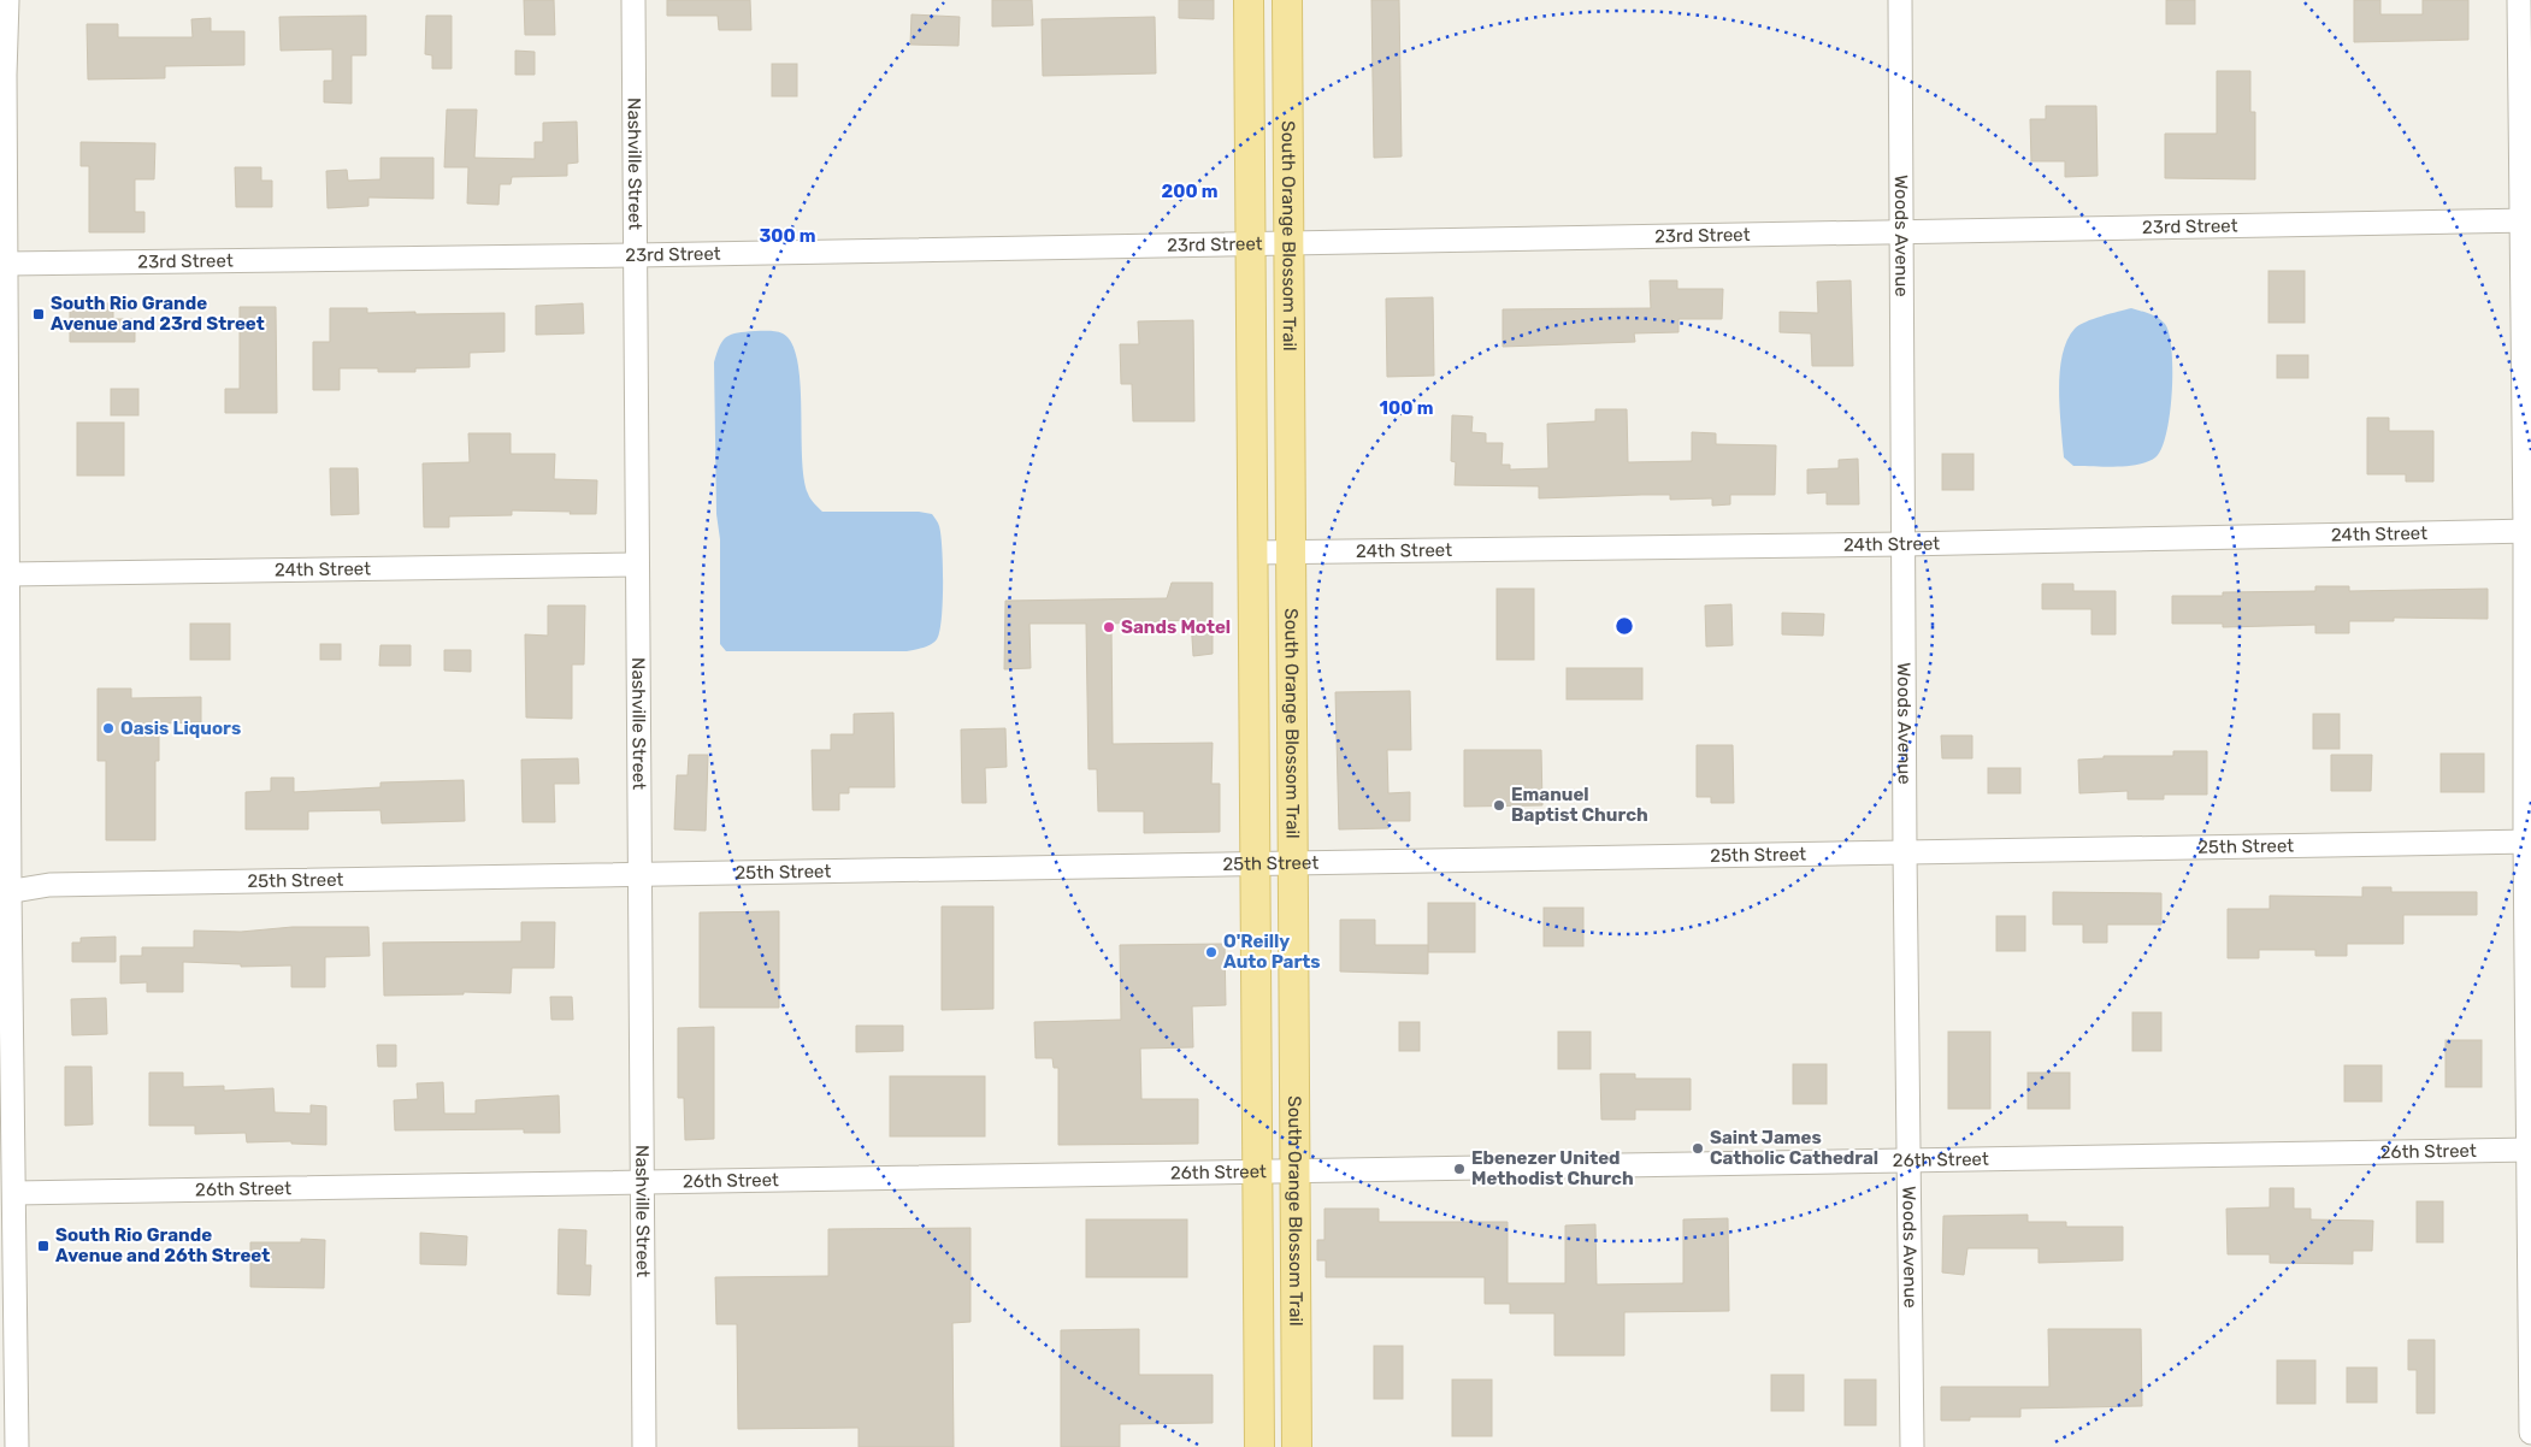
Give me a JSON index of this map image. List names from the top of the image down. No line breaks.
{"streets":{"main road":["South Orange Blossom Trail"],"street":["Nashville Street","23rd Street","Woods Avenue","24th Street","25th Street","26th Street"]},"crossings":[["Nashville Street","23rd Street"],["Nashville Street","24th Street"],["Nashville Street","25th Street"],["Nashville Street","26th Street"],["23rd Street","South Orange Blossom Trail"],["23rd Street","Woods Avenue"],["South Orange Blossom Trail","24th Street"],["South Orange Blossom Trail","25th Street"],["South Orange Blossom Trail","26th Street"],["Woods Avenue","24th Street"],["Woods Avenue","25th Street"],["Woods Avenue","26th Street"]],"places":{"transit":["South Rio Grande Avenue and 23rd Street","South Rio Grande Avenue and 26th Street"],"other":["Sands Motel","Oasis Liquors","Emanuel Baptist Church","O'Reilly Auto Parts","Saint James Catholic Cathedral","Ebenezer United Methodist Church"]},"rings":["200 m","300 m","100 m"]}
